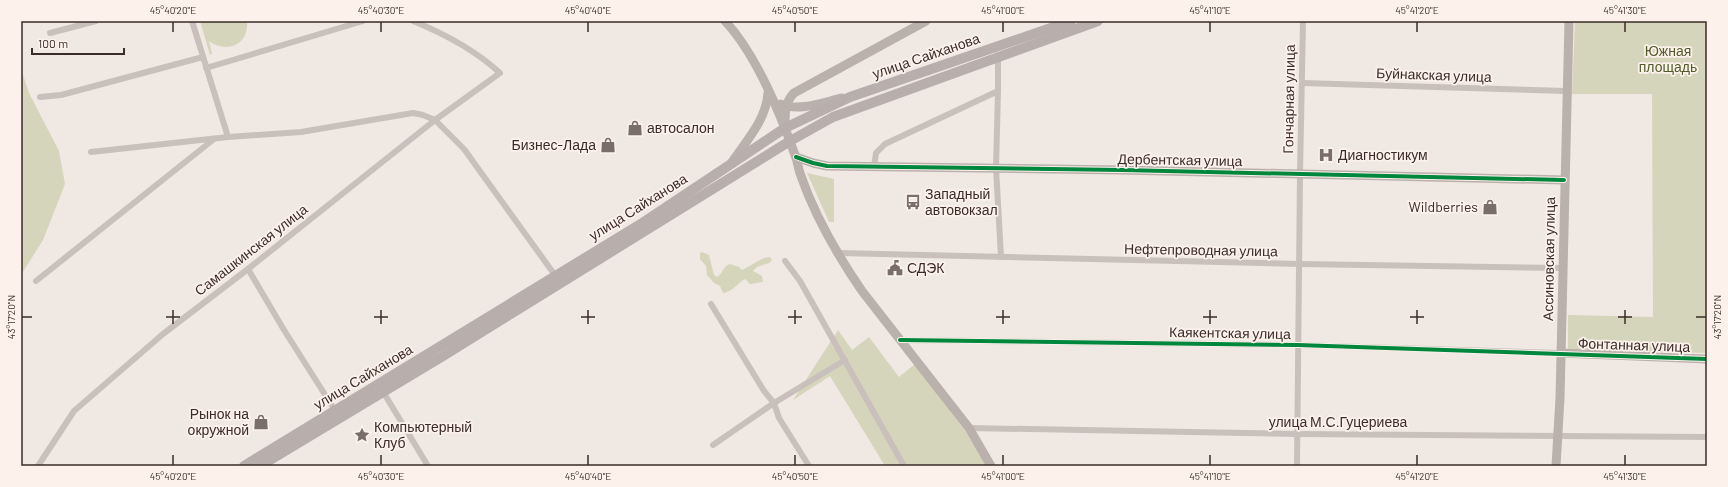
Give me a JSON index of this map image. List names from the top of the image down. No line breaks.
{"streets":{"main road":["улица Сайханова"],"street":["Буйнакская улица","Гончарная улица","Дербентская улица","Самашкинская улица","Нефтепроводная улица","Ассиновская улица","Каякентская улица","Фонтанная улица","улица М.С.Гуцериева"]},"crossings":[["Буйнакская улица","Гончарная улица"],["Буйнакская улица","Ассиновская улица"],["Гончарная улица","Дербентская улица"],["Гончарная улица","Нефтепроводная улица"],["Гончарная улица","Каякентская улица"],["Гончарная улица","улица М.С.Гуцериева"],["Дербентская улица","Ассиновская улица"],["Нефтепроводная улица","Ассиновская улица"],["Ассиновская улица","Каякентская улица"],["Ассиновская улица","Фонтанная улица"],["Ассиновская улица","улица М.С.Гуцериева"],["Каякентская улица","Фонтанная улица"]],"parks":["Южная площадь"],"places":{"shop":["автосалон","Бизнес-Лада","Wildberries","Рынок на окружной"],"hospital":["Диагностикум"],"bus stop":["Западный автовокзал"],"public building":["СДЭК"],"place":["Компьютерный Клуб"]},"scale_bar":"100 m","coordinates":["45°40'20\"E","45°40'30\"E","45°40'40\"E","45°40'50\"E","45°41'00\"E","45°41'10\"E","45°41'20\"E","45°41'30\"E","43°17'20\"N"]}
